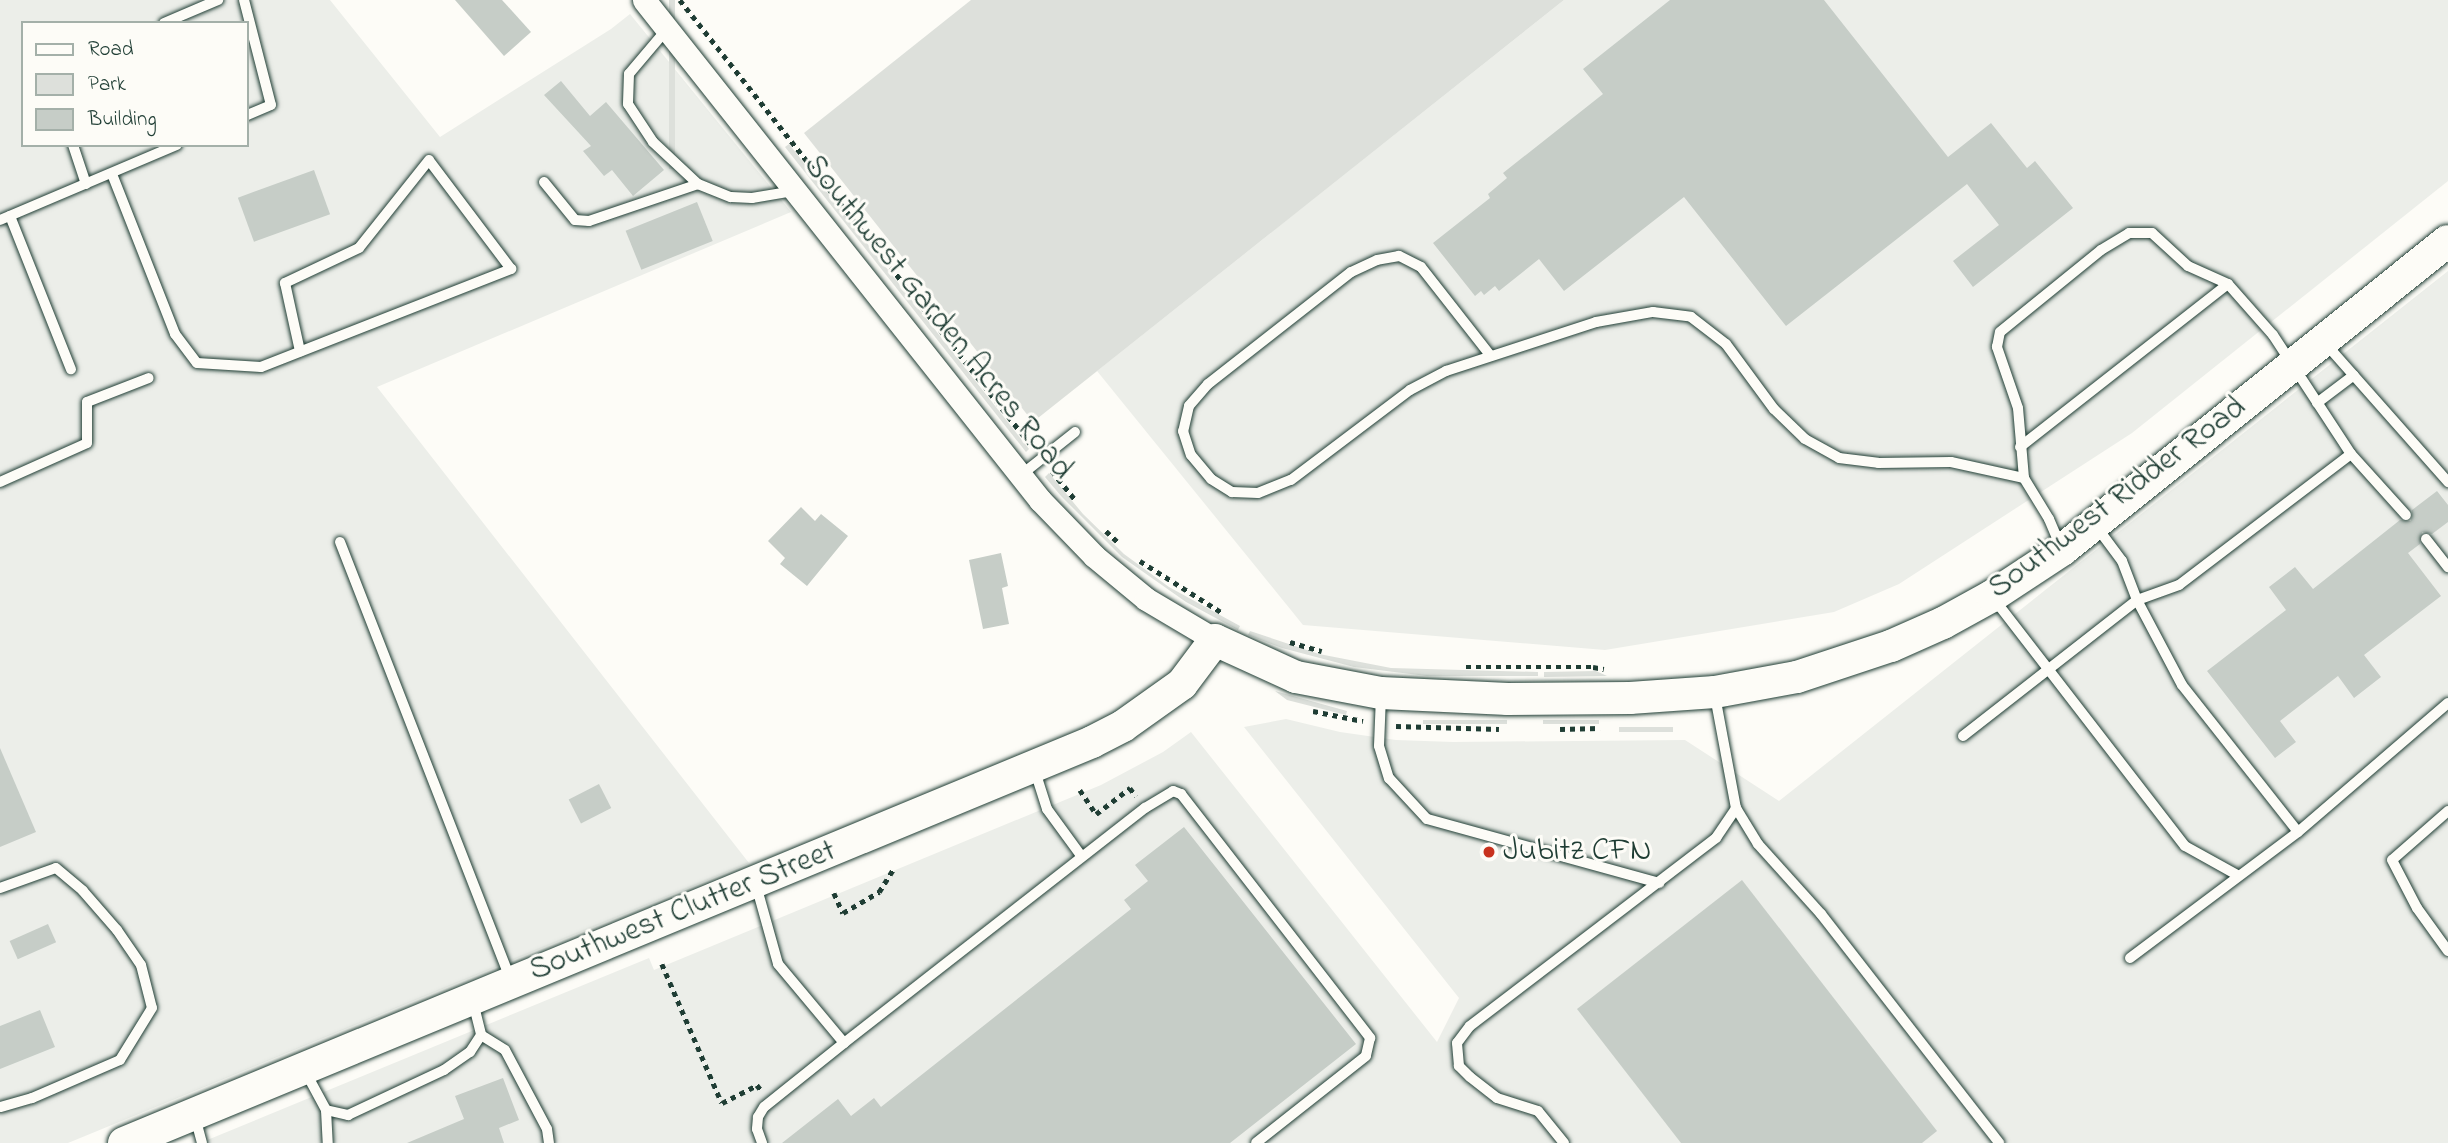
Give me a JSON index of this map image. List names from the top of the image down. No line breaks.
{"streets":{"street":["Southwest Garden Acres Road","Southwest Ridder Road","Southwest Clutter Street"]},"crossings":[["Southwest Garden Acres Road","Southwest Ridder Road"],["Southwest Garden Acres Road","Southwest Clutter Street"],["Southwest Ridder Road","Southwest Clutter Street"]],"places":["Jubitz CFN"],"legend":["Road","Park","Building"]}
